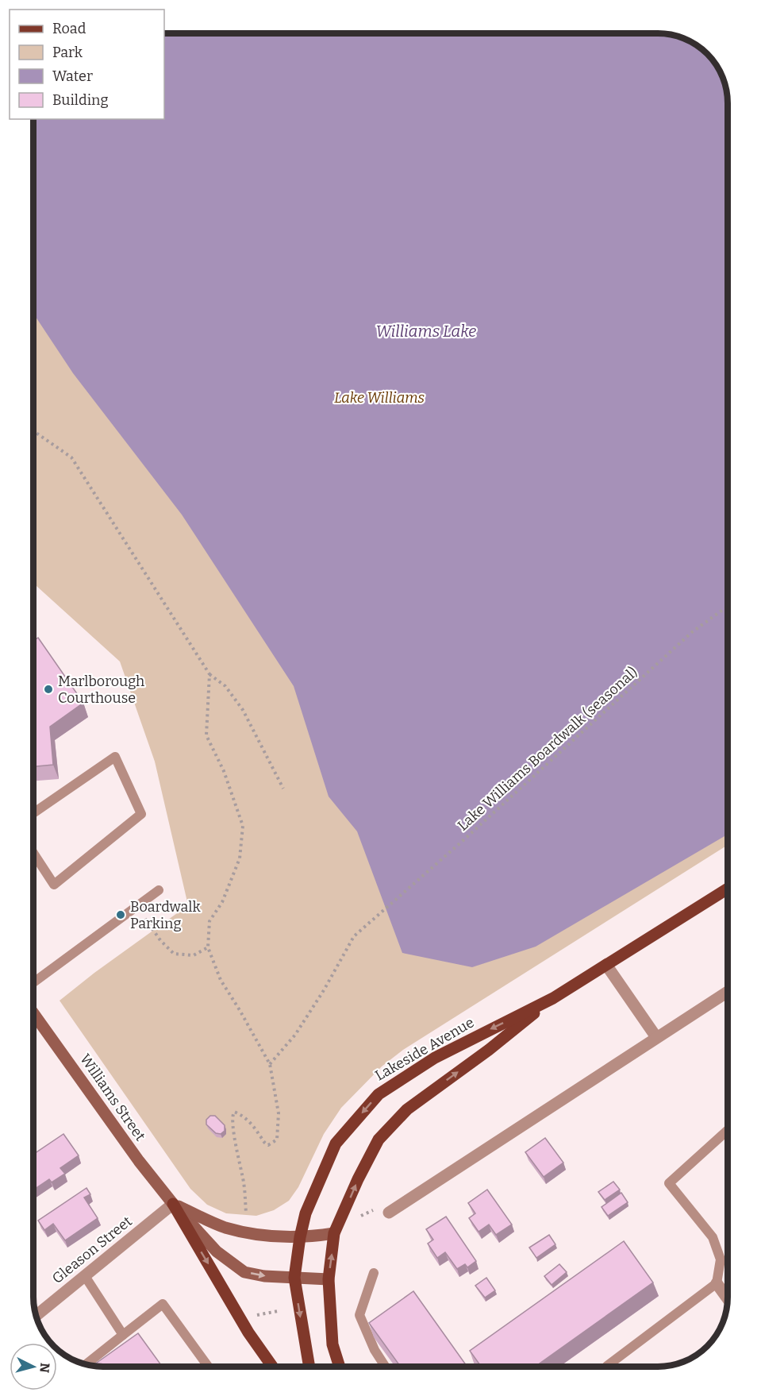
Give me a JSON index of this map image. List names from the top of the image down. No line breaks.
{"streets":{"main road":["Lakeside Avenue","Williams Street"],"street":["Gleason Street"],"path":["Lake Williams Boardwalk (seasonal)"]},"crossings":[["Lakeside Avenue","Williams Street"],["Williams Street","Gleason Street"]],"water":["Williams Lake"],"parks":["Lake Williams"],"places":["Marlborough Courthouse","Boardwalk Parking"],"legend":["Road","Park","Water","Building"],"north":"right"}
